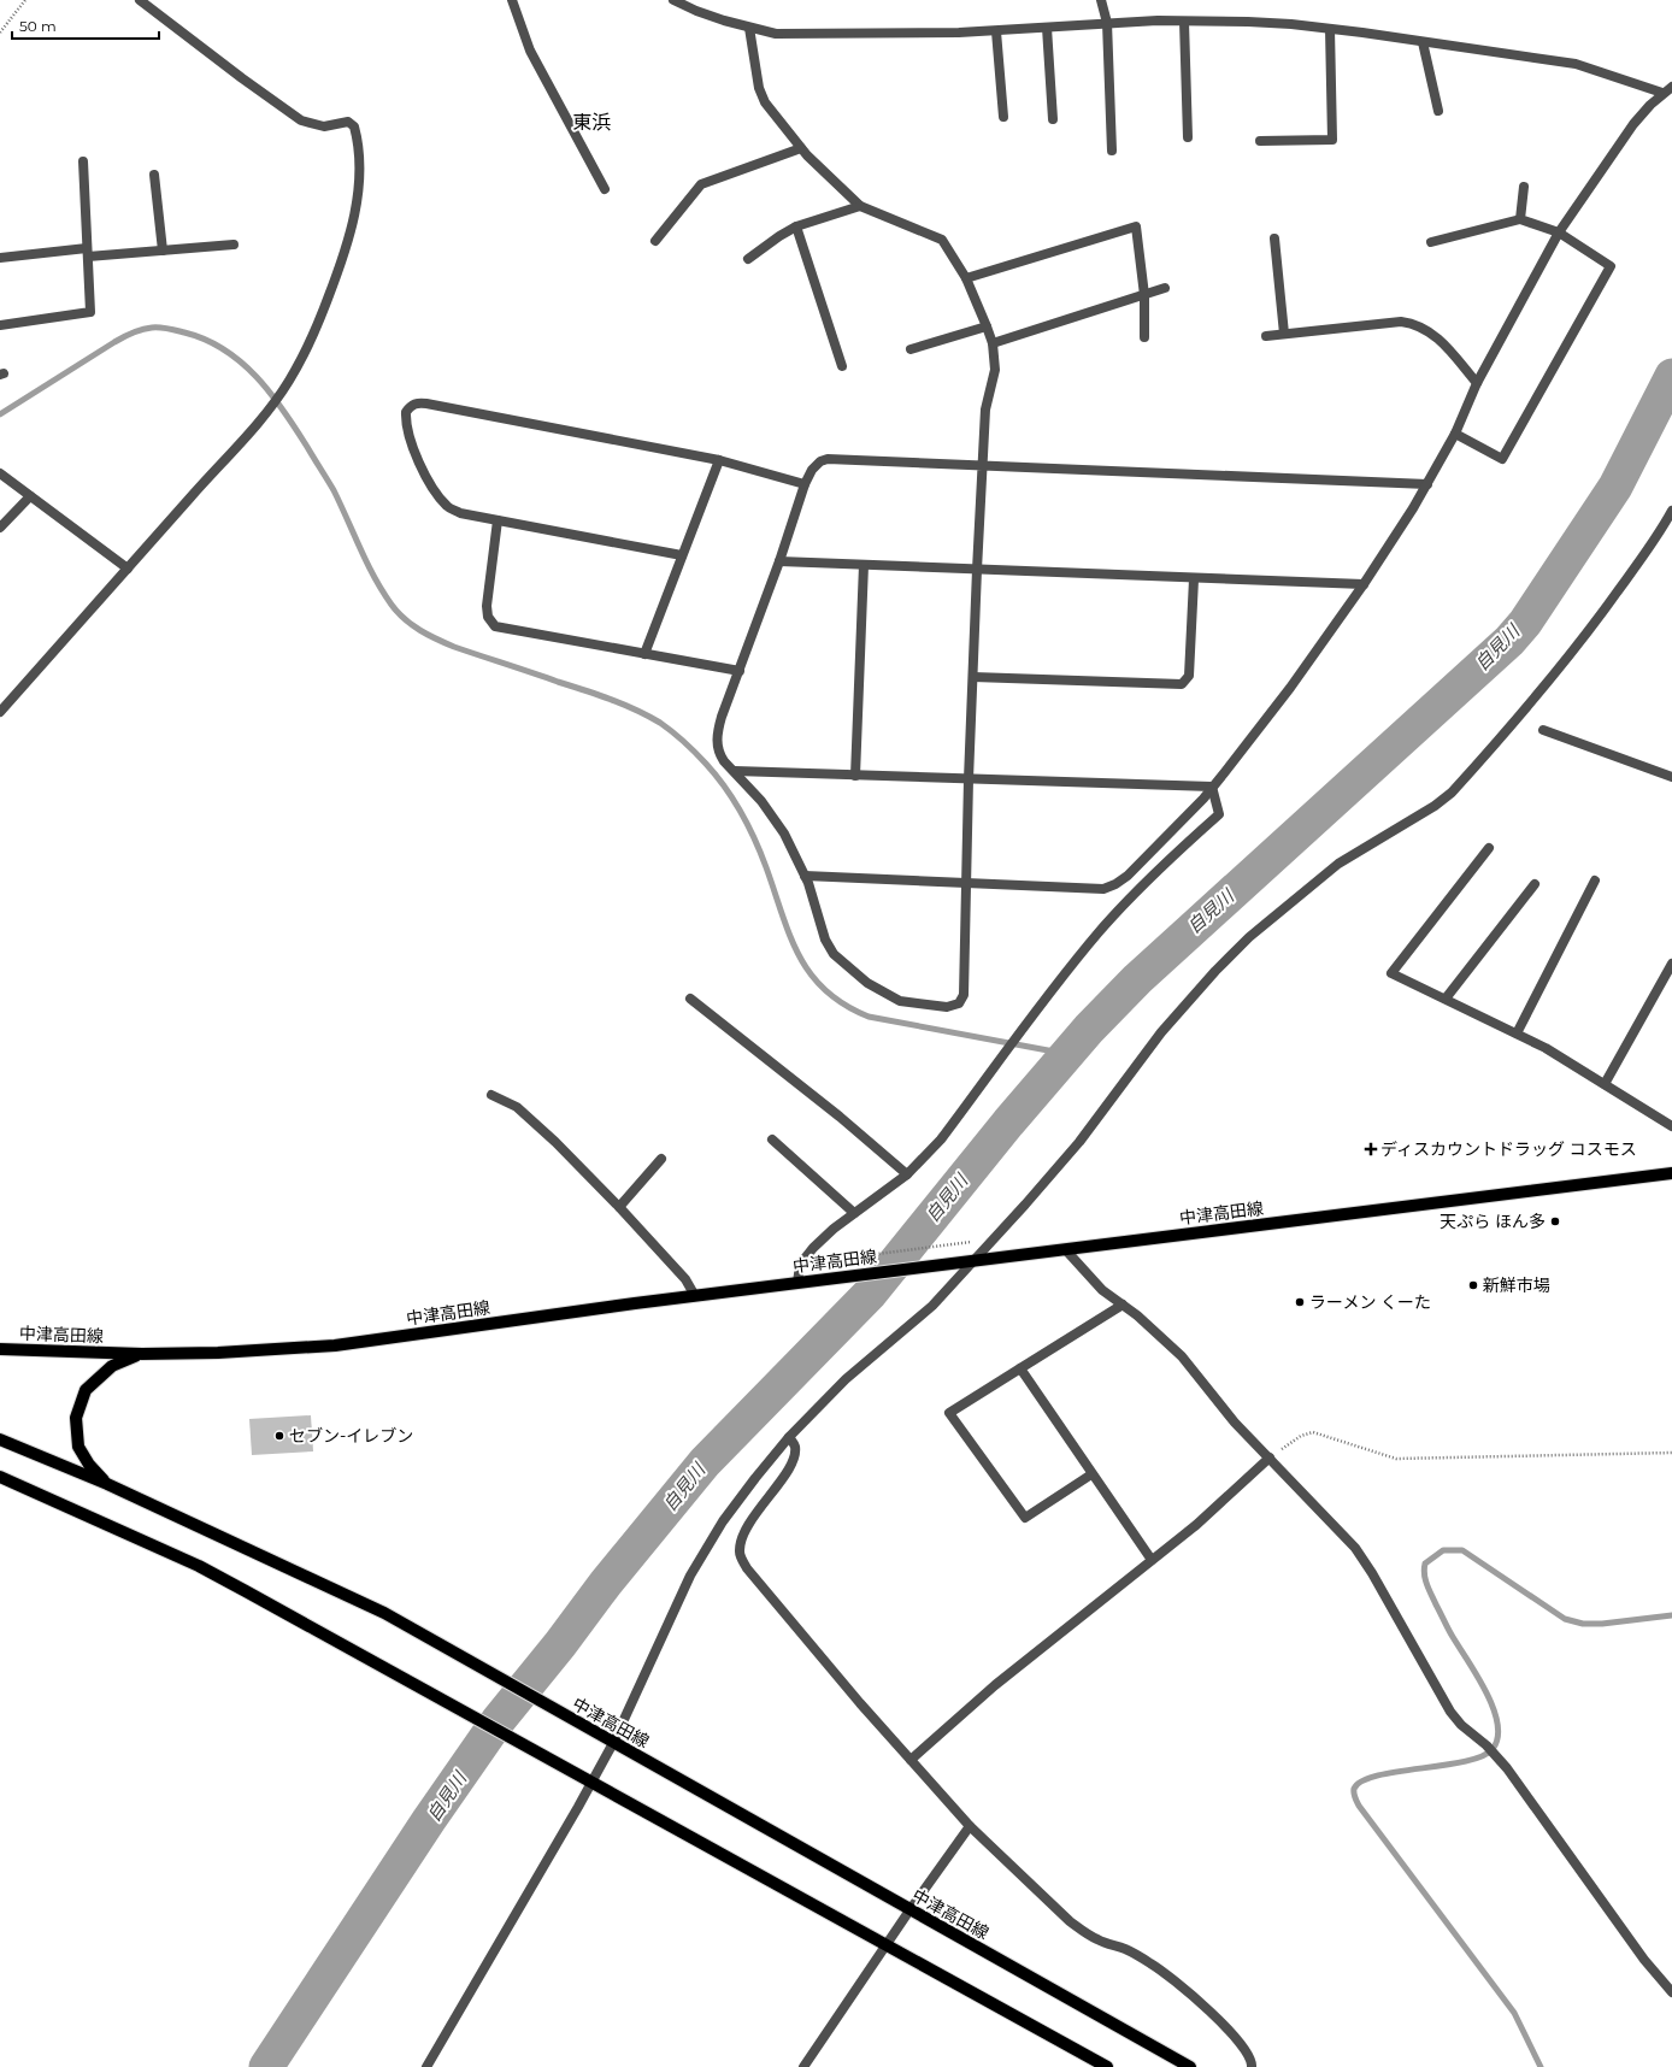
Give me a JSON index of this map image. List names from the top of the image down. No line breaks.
{"streets":{"main road":["中津高田線"]},"districts":["東浜"],"water":["自見川"],"places":{"health":["ディスカウントドラッグ コスモス"],"other":["天ぷら ほん多","新鮮市場","ラーメン くーた","セブン-イレブン"]},"scale_bar":"50 m"}
